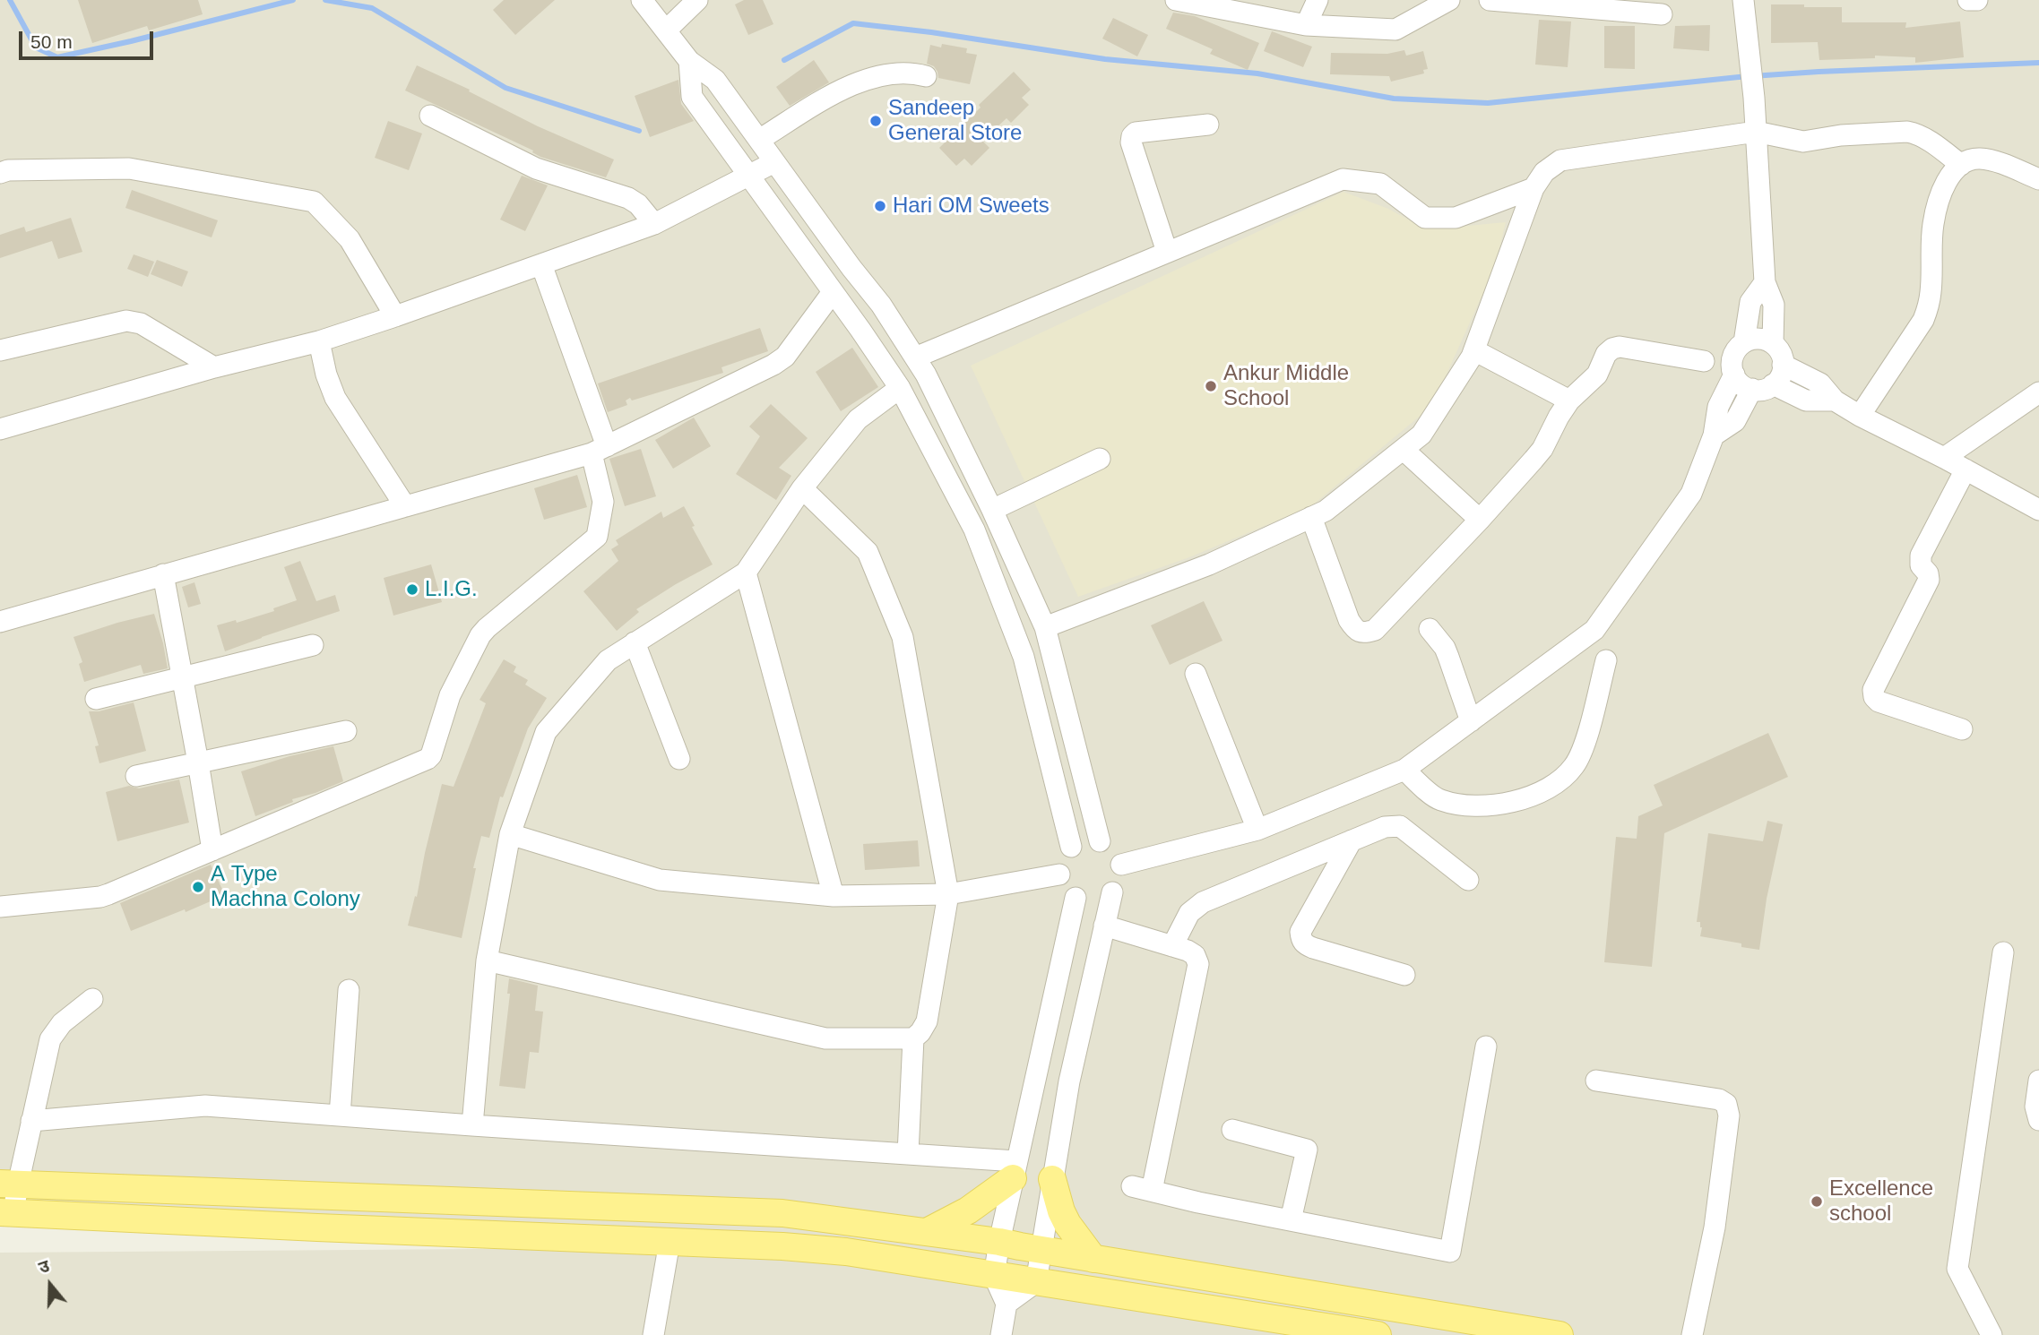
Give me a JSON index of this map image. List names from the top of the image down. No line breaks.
{"places":["Sandeep General Store","Hari OM Sweets","Ankur Middle School","L.I.G.","A Type Machna Colony","Excellence school"],"scale_bar":"50 m","north":"top"}
